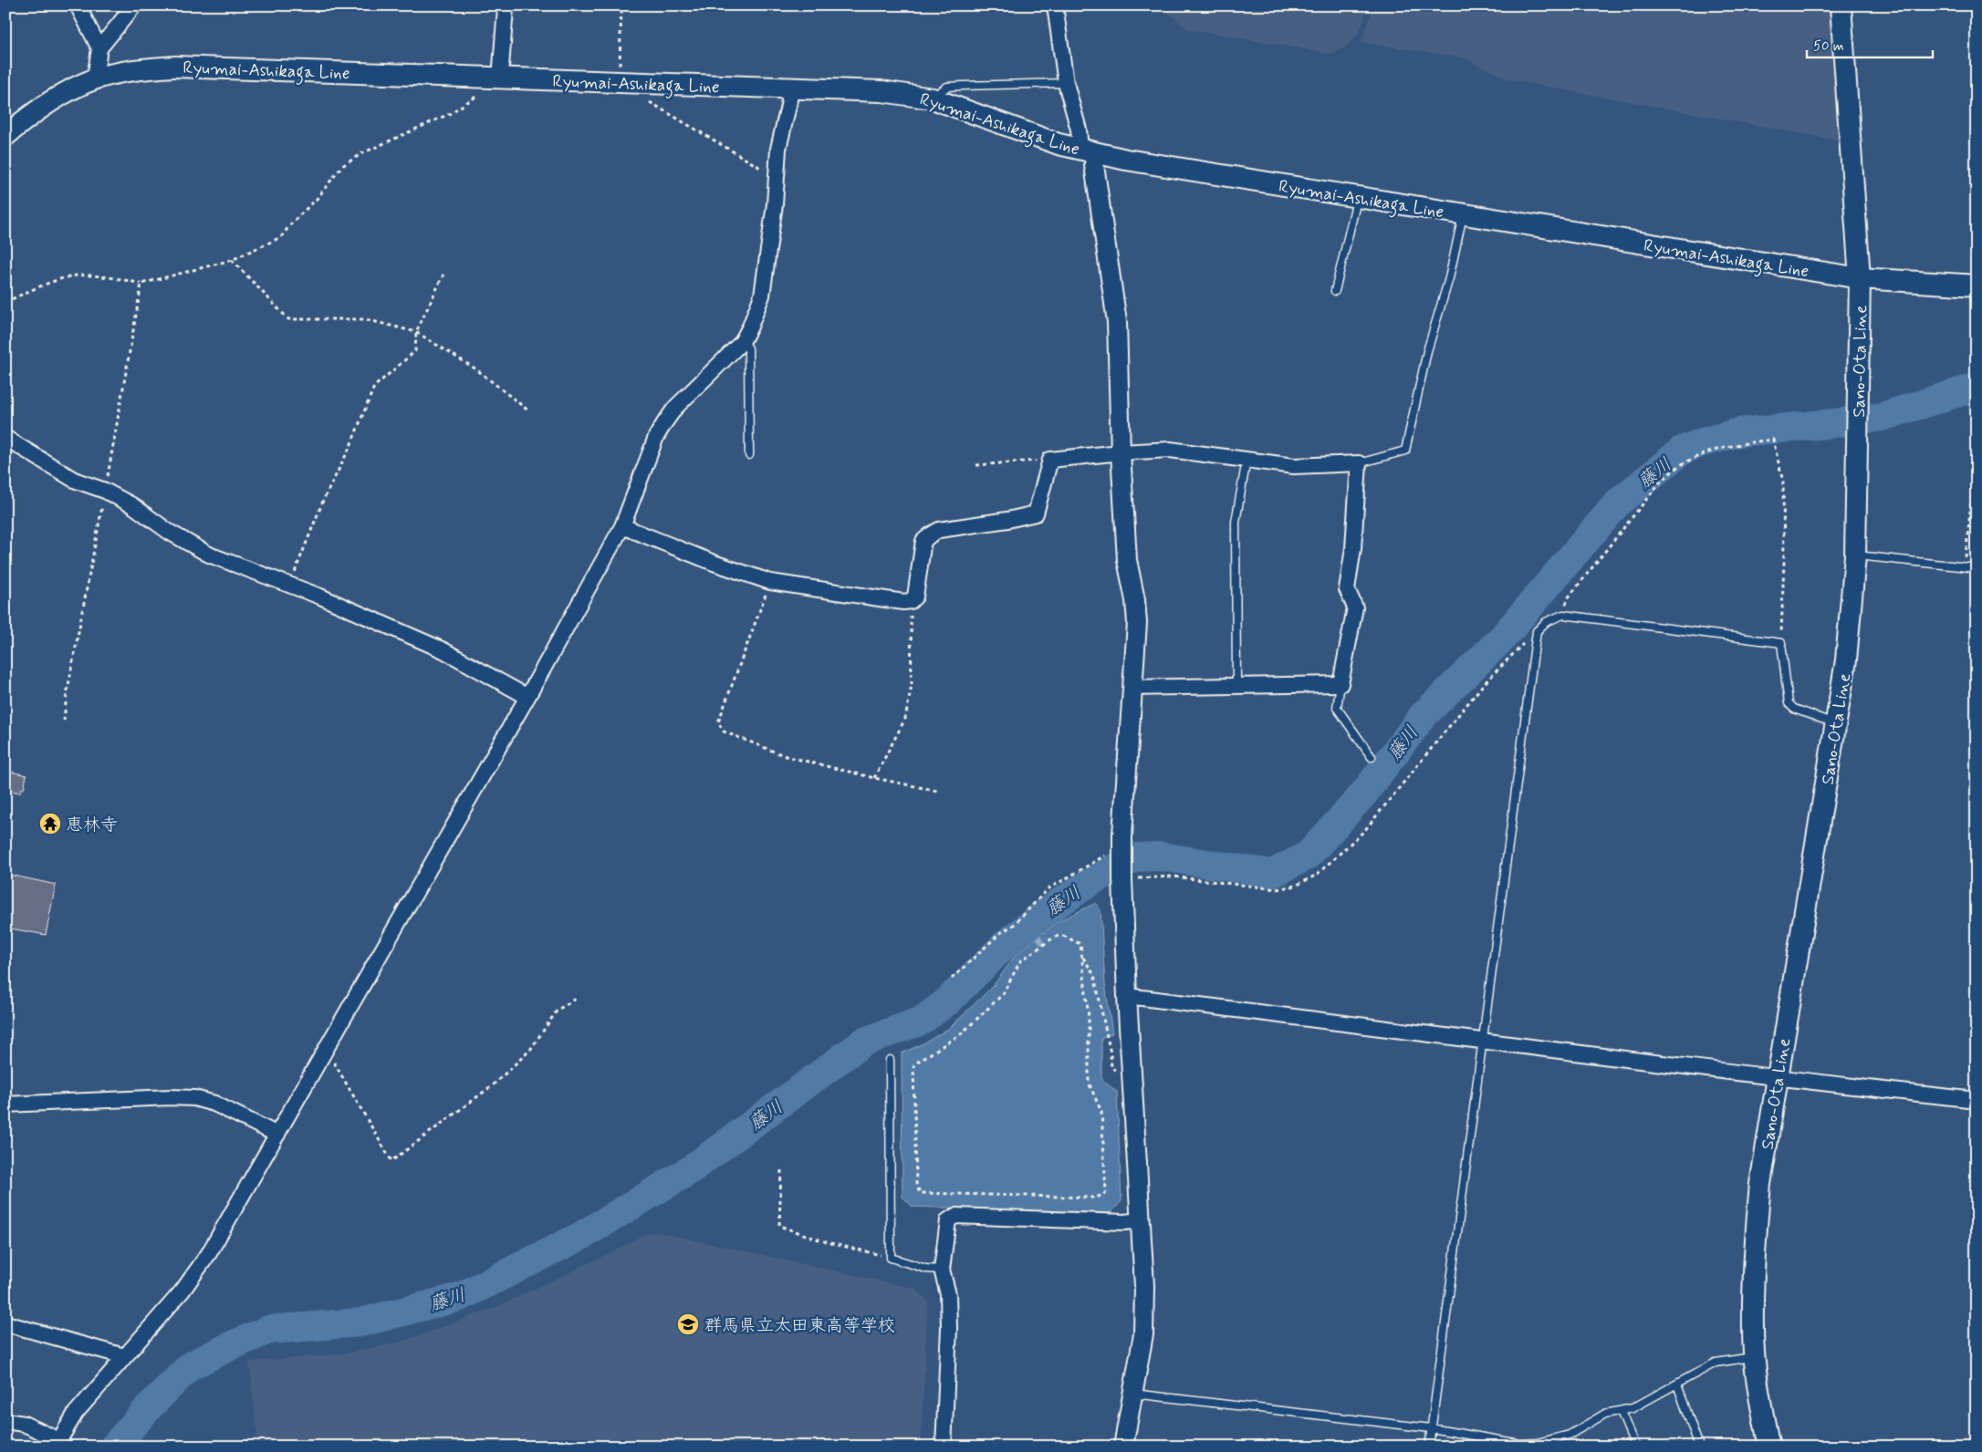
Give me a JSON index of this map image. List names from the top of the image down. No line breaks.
{"streets":{"main road":["Ryumai-Ashikaga Line","Sano-Ota Line"]},"crossings":[["Ryumai-Ashikaga Line","Sano-Ota Line"]],"water":["藤川"],"places":{"temple":["恵林寺"],"school or university":["群馬県立太田東高等学校"]},"scale_bar":"50 m"}
